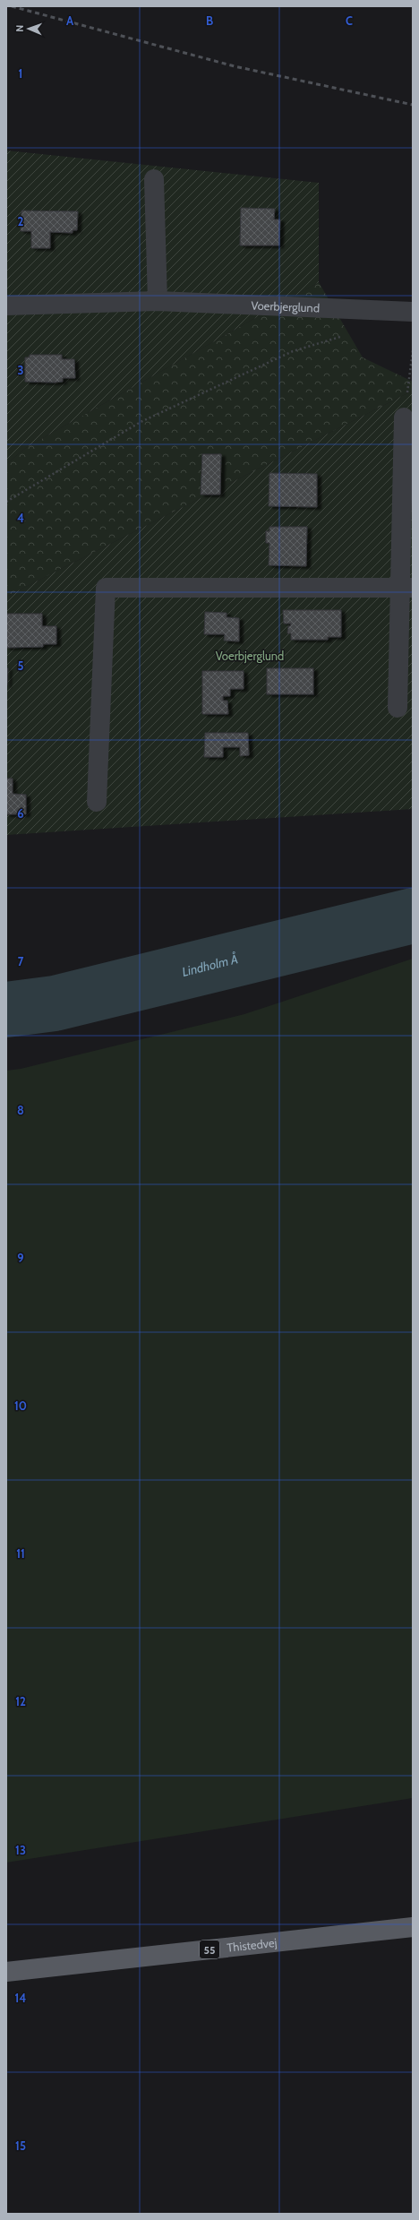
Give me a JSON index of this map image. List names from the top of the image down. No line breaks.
{"streets":{"main road":["Thistedvej","55"],"street":["Voerbjerglund"]},"water":["Lindholm Å"],"parks":["Voerbjerglund"],"north":"left","grid":{"columns":["A","B","C"],"rows":["1","2","3","4","5","6","7","8","9","10","11","12","13","14","15"]}}
